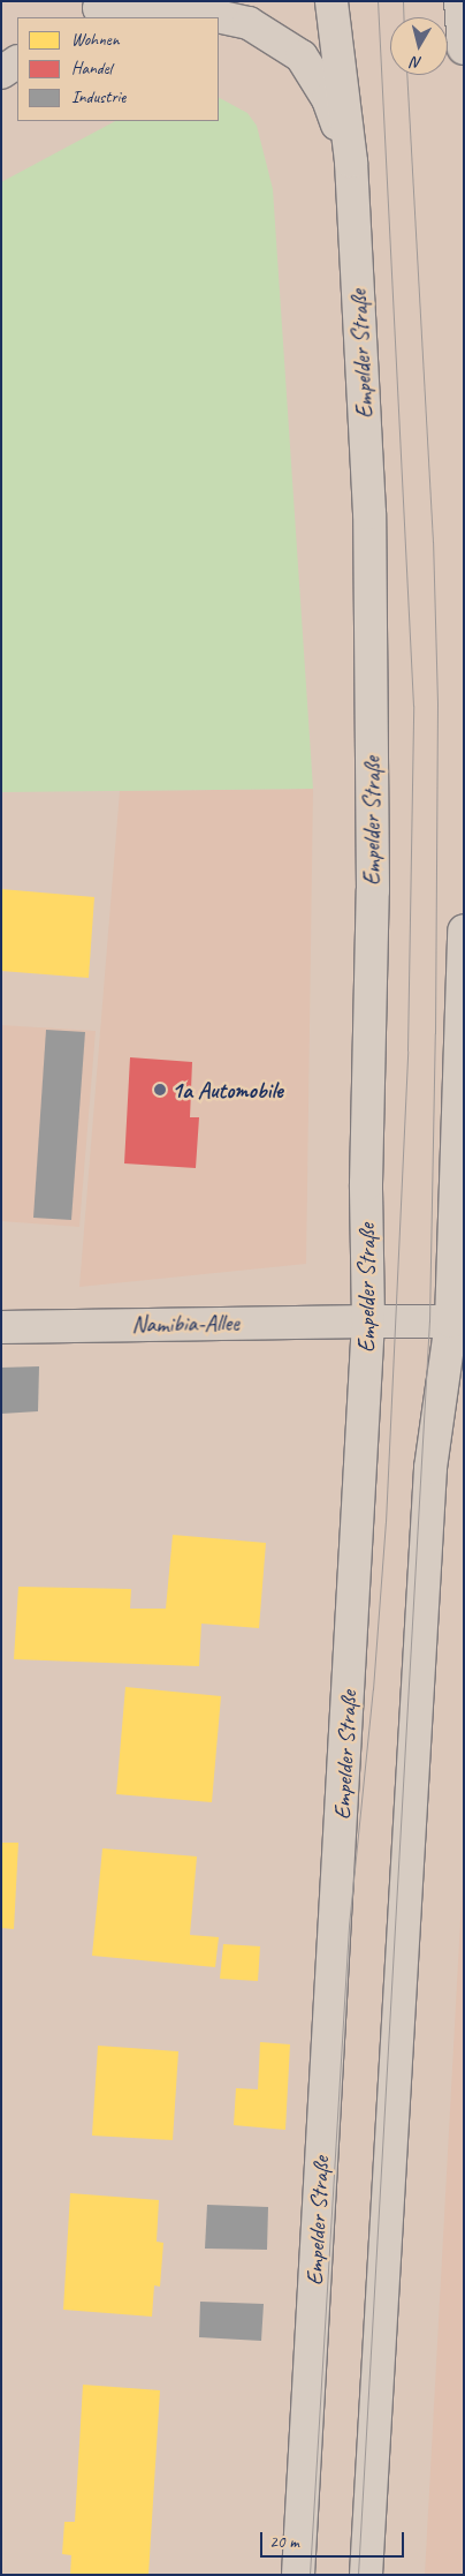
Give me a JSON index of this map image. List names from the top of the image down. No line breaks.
{"streets":{"street":["Empelder Straße","Namibia-Allee"]},"crossings":[["Empelder Straße","Namibia-Allee"]],"places":["1a Automobile"],"legend":["Wohnen","Handel","Industrie"],"scale_bar":"20 m","north":"bottom"}
